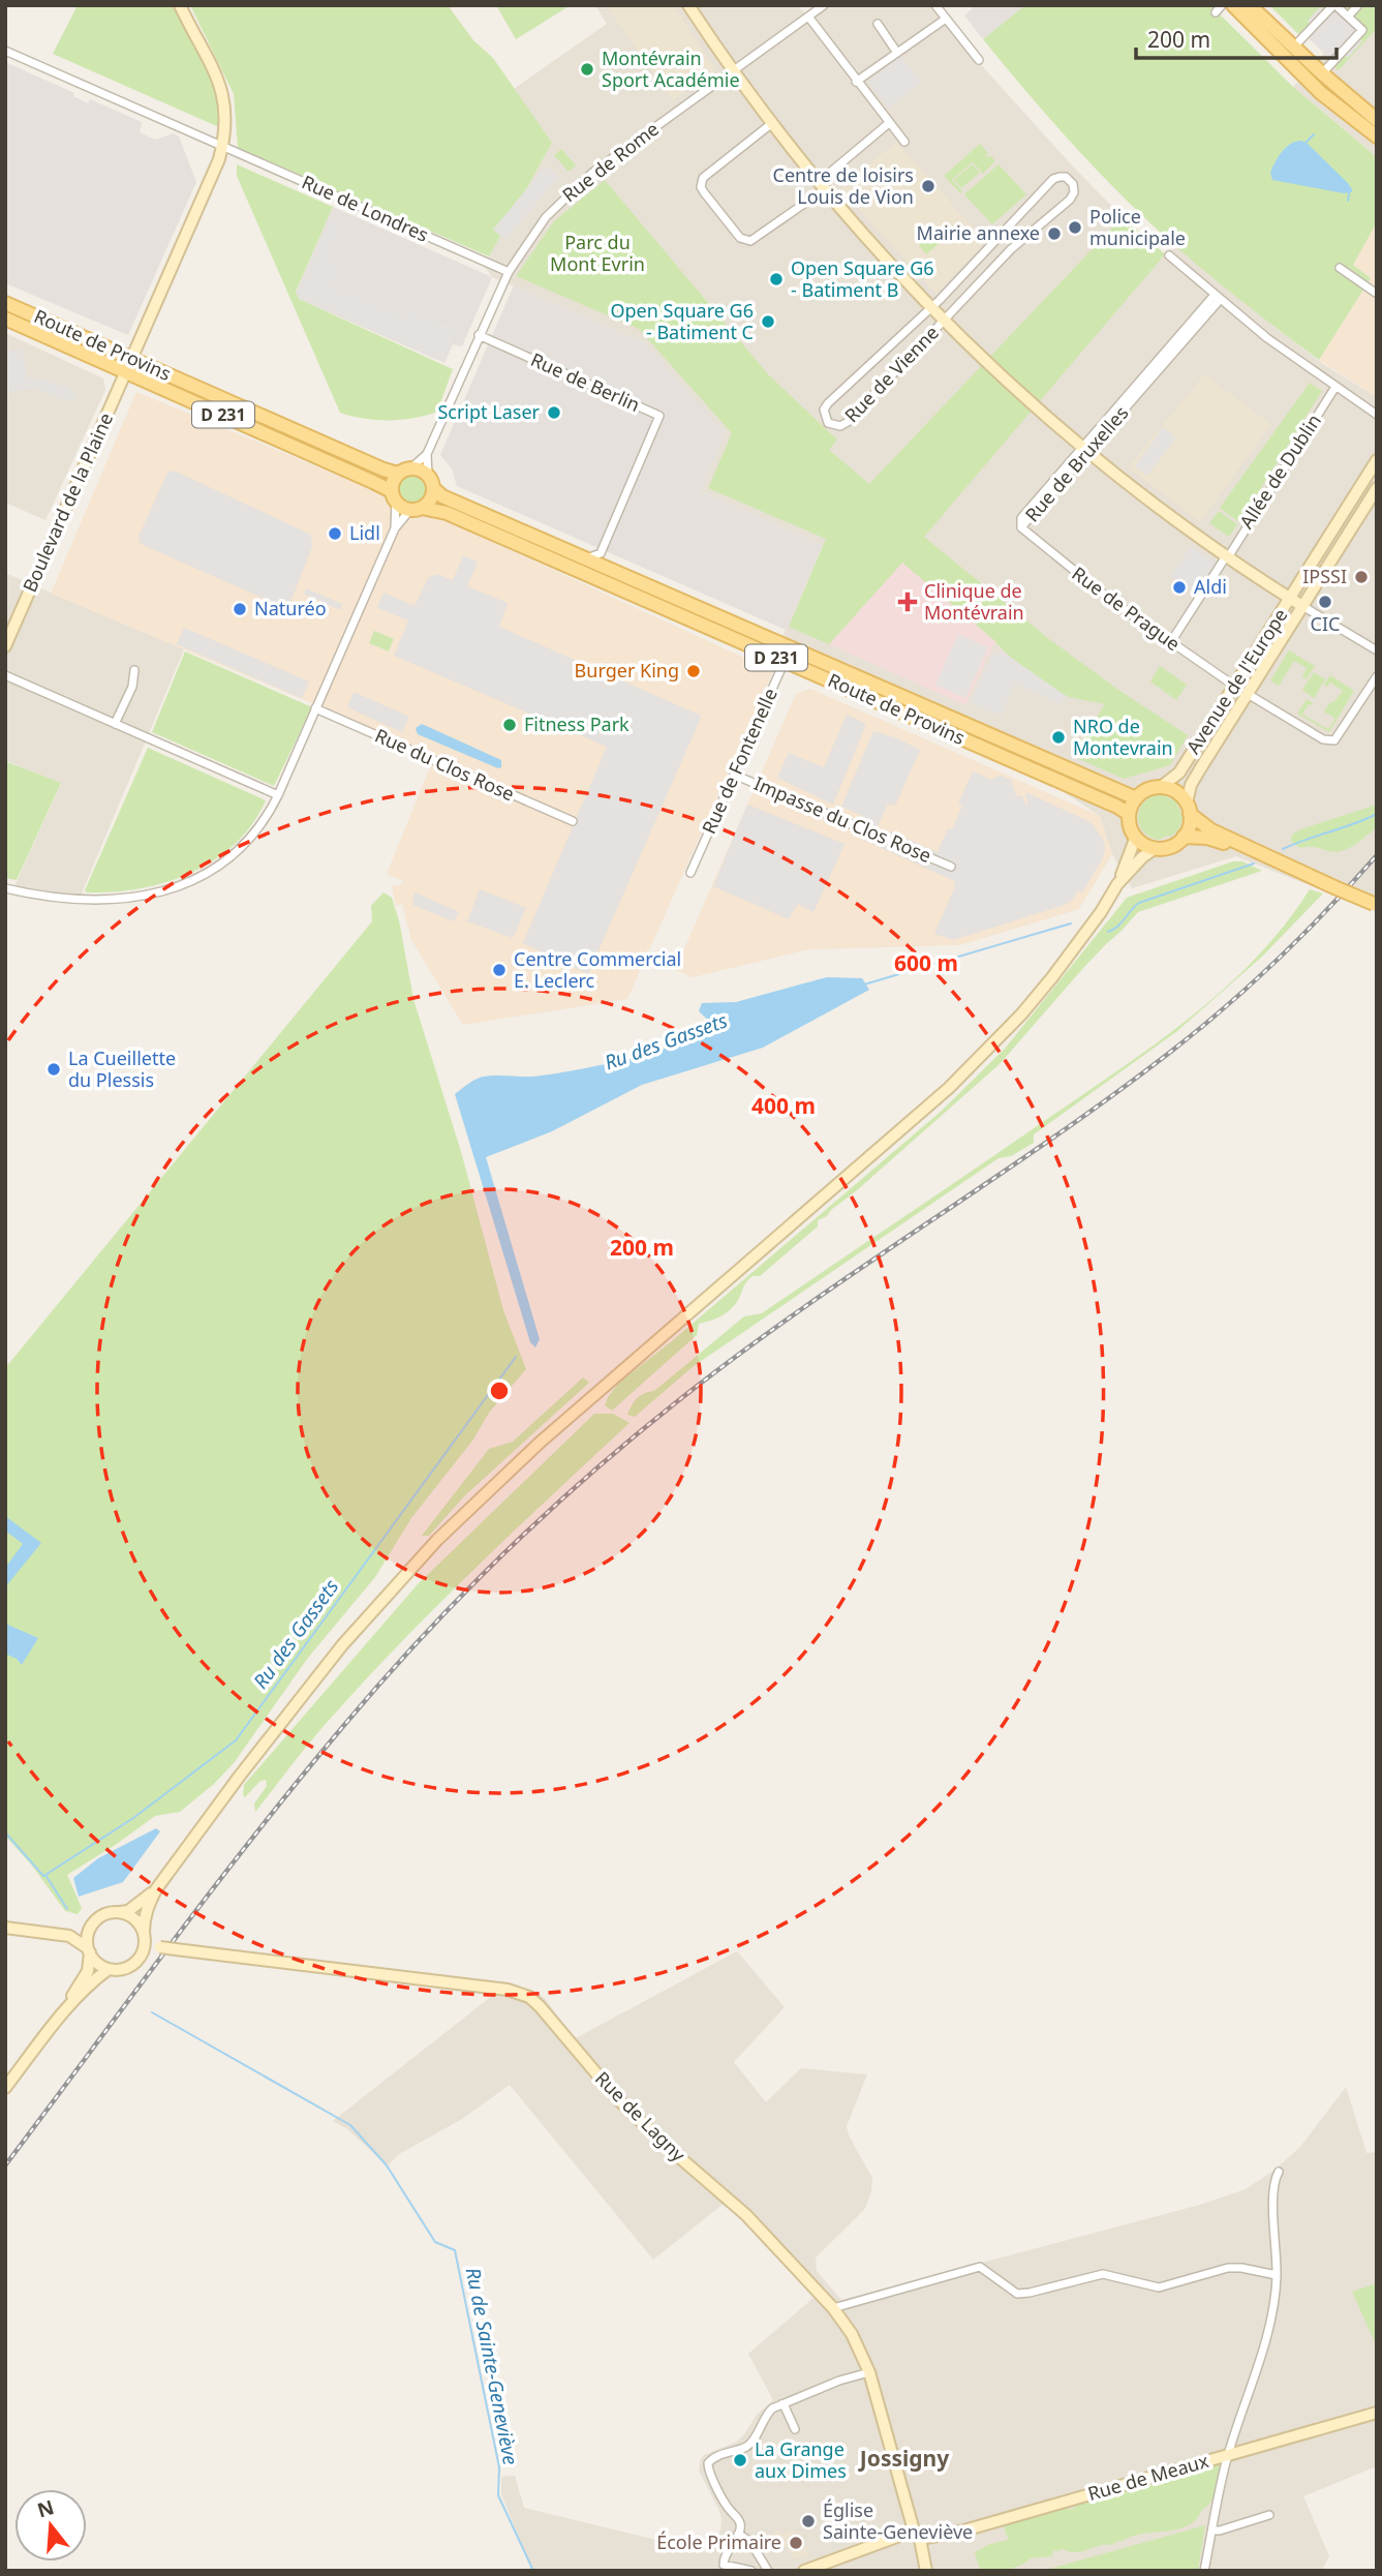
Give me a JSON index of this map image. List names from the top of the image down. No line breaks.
{"streets":{"main road":["Route de Provins","D 231","Boulevard de la Plaine","Avenue de l'Europe","Rue de Lagny","Rue de Meaux"],"street":["Rue de Rome","Rue de Londres","Rue de Vienne","Rue de Berlin","Rue de Bruxelles","Allée de Dublin","Rue de Prague","Rue de Fontenelle","Rue du Clos Rose","Impasse du Clos Rose"]},"crossings":[["Rue de Rome","Rue de Londres"],["Rue de Rome","Rue de Berlin"],["Rue de Londres","Boulevard de la Plaine"],["Route de Provins","Boulevard de la Plaine"],["Route de Provins","Avenue de l'Europe"],["Route de Provins","Rue de Fontenelle"],["Rue de Bruxelles","Rue de Prague"],["Allée de Dublin","Rue de Prague"],["Rue de Prague","Avenue de l'Europe"],["Rue de Fontenelle","Impasse du Clos Rose"],["Rue de Lagny","Rue de Meaux"]],"districts":["Jossigny"],"water":["Ru des Gassets","Ru de Sainte-Geneviève"],"parks":["Parc du Mont Evrin"],"places":{"other":["Montévrain Sport Académie","Centre de loisirs Louis de Vion","Police municipale","Mairie annexe","Open Square G6 - Batiment B","Open Square G6 - Batiment C","Script Laser","Lidl","IPSSI","Aldi","CIC","Naturéo","Burger King","Fitness Park","NRO de Montevrain","Centre Commercial E. Leclerc","La Cueillette du Plessis","La Grange aux Dimes","Église Sainte-Geneviève","École Primaire"],"health":["Clinique de Montévrain"]},"scale_bar":"200 m","north":"top","rings":["600 m","400 m","200 m"]}
